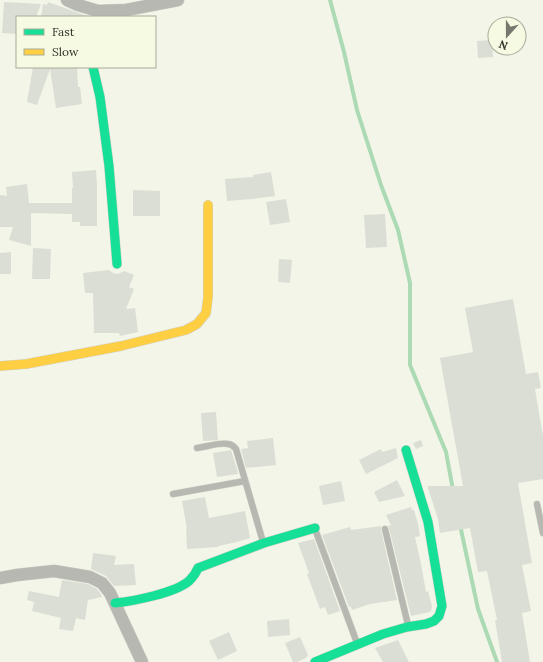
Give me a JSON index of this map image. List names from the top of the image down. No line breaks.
{"legend":["Fast","Slow"],"north":"bottom"}
